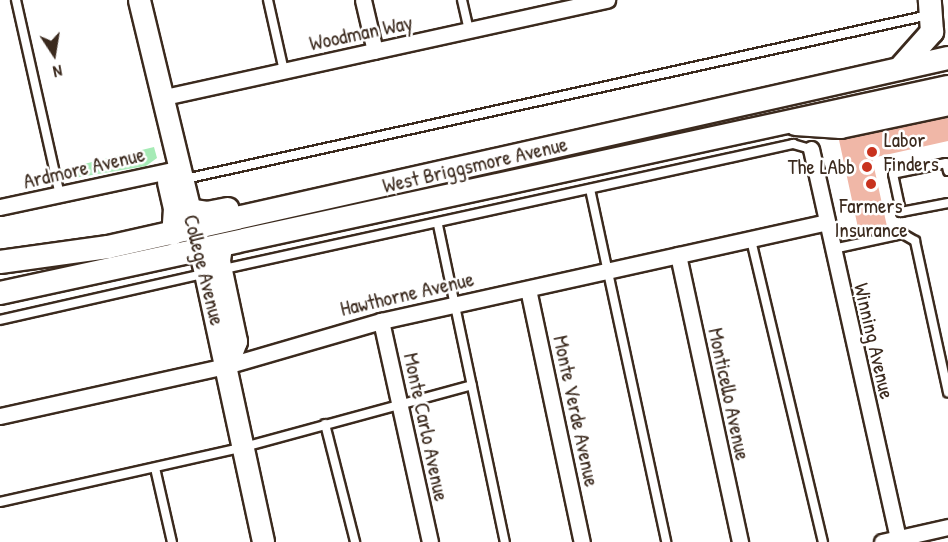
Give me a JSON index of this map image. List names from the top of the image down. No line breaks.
{"streets":{"main road":["West Briggsmore Avenue"],"street":["Woodman Way","Ardmore Avenue","College Avenue","Hawthorne Avenue","Winning Avenue","Monticello Avenue","Monte Verde Avenue","Monte Carlo Avenue"]},"crossings":[["West Briggsmore Avenue","College Avenue"],["Ardmore Avenue","College Avenue"],["College Avenue","Hawthorne Avenue"],["Hawthorne Avenue","Winning Avenue"],["Hawthorne Avenue","Monticello Avenue"],["Hawthorne Avenue","Monte Verde Avenue"],["Hawthorne Avenue","Monte Carlo Avenue"]],"places":["Labor Finders","The LAbb","Farmers Insurance"],"north":"bottom"}
